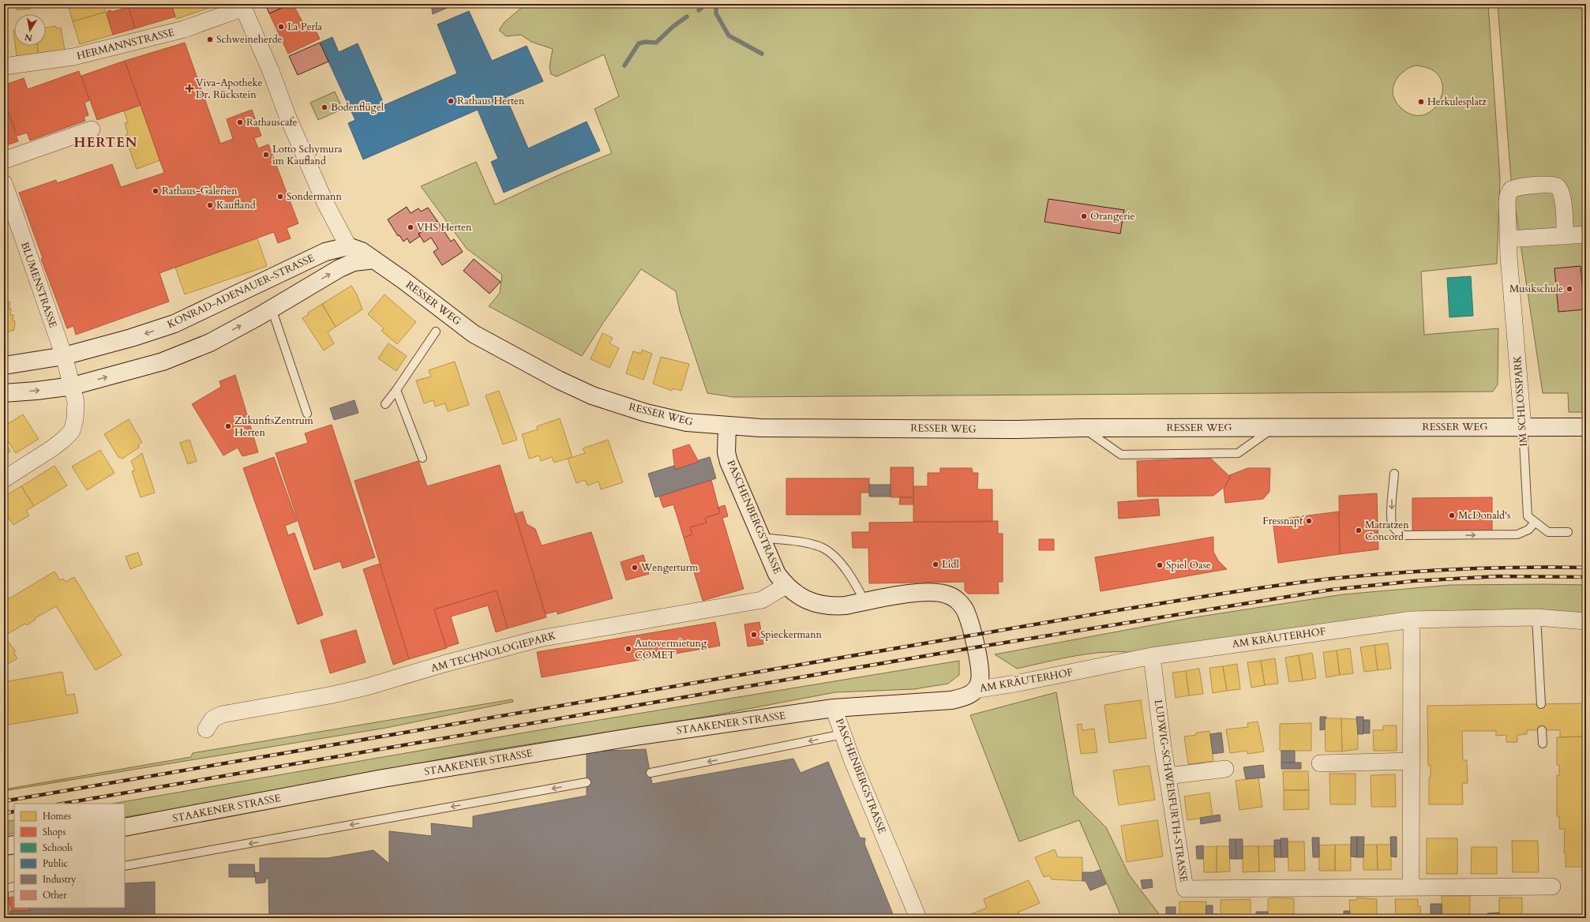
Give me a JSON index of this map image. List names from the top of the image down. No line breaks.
{"streets":{"main road":["KONRAD-ADENAUER-STRASSE","RESSER WEG","PASCHENBERGSTRASSE","STAAKENER STRASSE"],"street":["HERMANNSTRASSE","BLUMENSTRASSE","IM SCHLOSSPARK","AM KRÄUTERHOF","AM TECHNOLOGIEPARK","LUDWIG-SCHWEISFURTH-STRASSE"]},"crossings":[["BLUMENSTRASSE","KONRAD-ADENAUER-STRASSE"],["KONRAD-ADENAUER-STRASSE","RESSER WEG"],["RESSER WEG","IM SCHLOSSPARK"],["RESSER WEG","PASCHENBERGSTRASSE"],["PASCHENBERGSTRASSE","AM KRÄUTERHOF"],["PASCHENBERGSTRASSE","AM TECHNOLOGIEPARK"],["PASCHENBERGSTRASSE","STAAKENER STRASSE"],["AM KRÄUTERHOF","LUDWIG-SCHWEISFURTH-STRASSE"]],"districts":["HERTEN"],"places":{"other":["La Perla","Schweineherde","Rathaus Herten","Herkulesplatz","Bodenflügel","Rathauscafe","Lotto Schymura im Kaufland","Rathaus-Galerien","Sondermann","Kaufland","Orangerie","VHS Herten","Musikschule","ZukunftsZentrum Herten","McDonald's","Fressnapf","Matratzen Concord","Lidl","Spiel Oase","Wengerturm","Spieckermann","Autovermietung COMET"],"health":["Viva-Apotheke Dr. Rückstein"]},"legend":["Homes","Shops","Schools","Public","Industry","Other"],"north":"bottom"}
